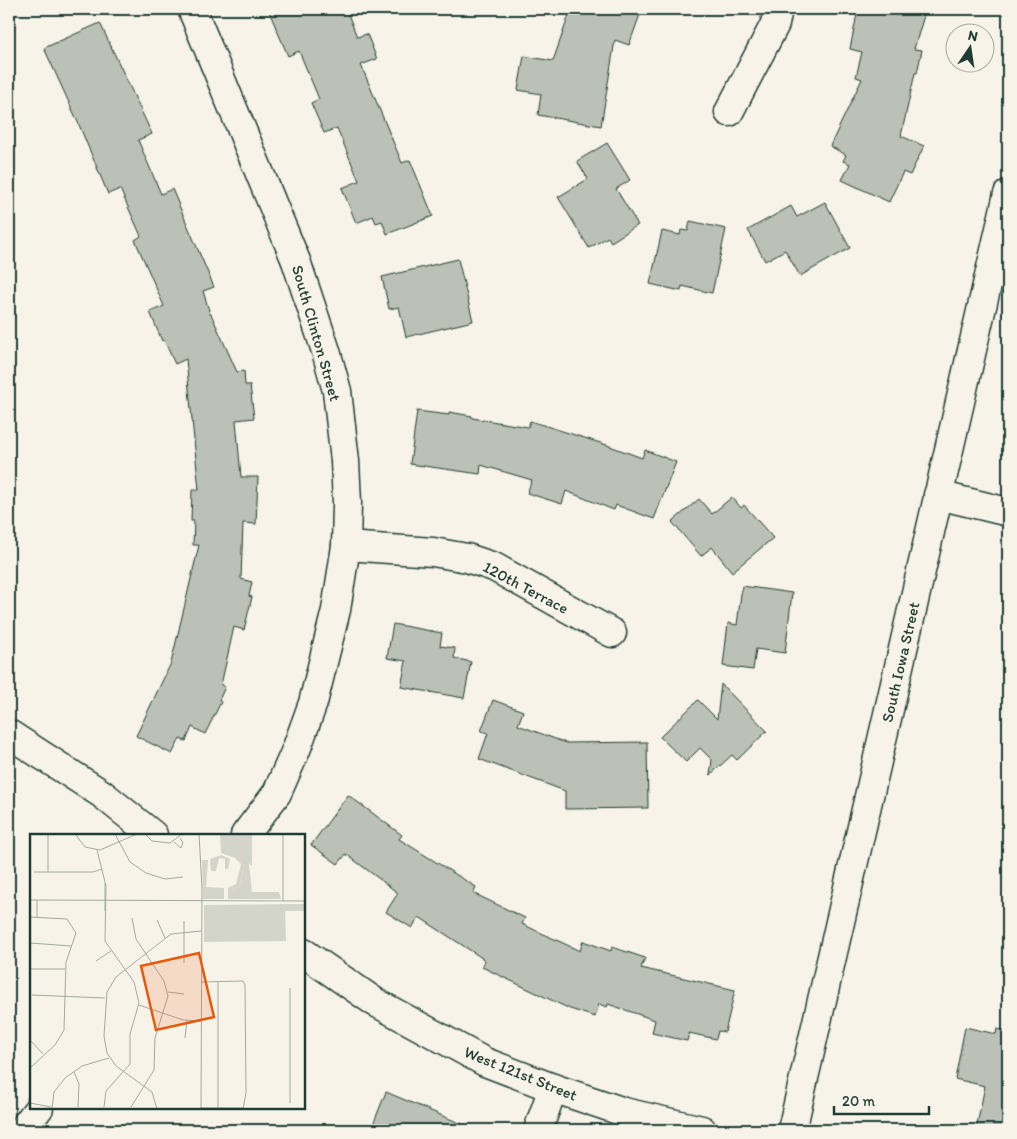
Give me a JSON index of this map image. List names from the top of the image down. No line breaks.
{"streets":{"street":["South Clinton Street","120th Terrace","South Iowa Street","West 121st Street"]},"crossings":[["South Clinton Street","120th Terrace"]],"scale_bar":"20 m","north":"top"}
